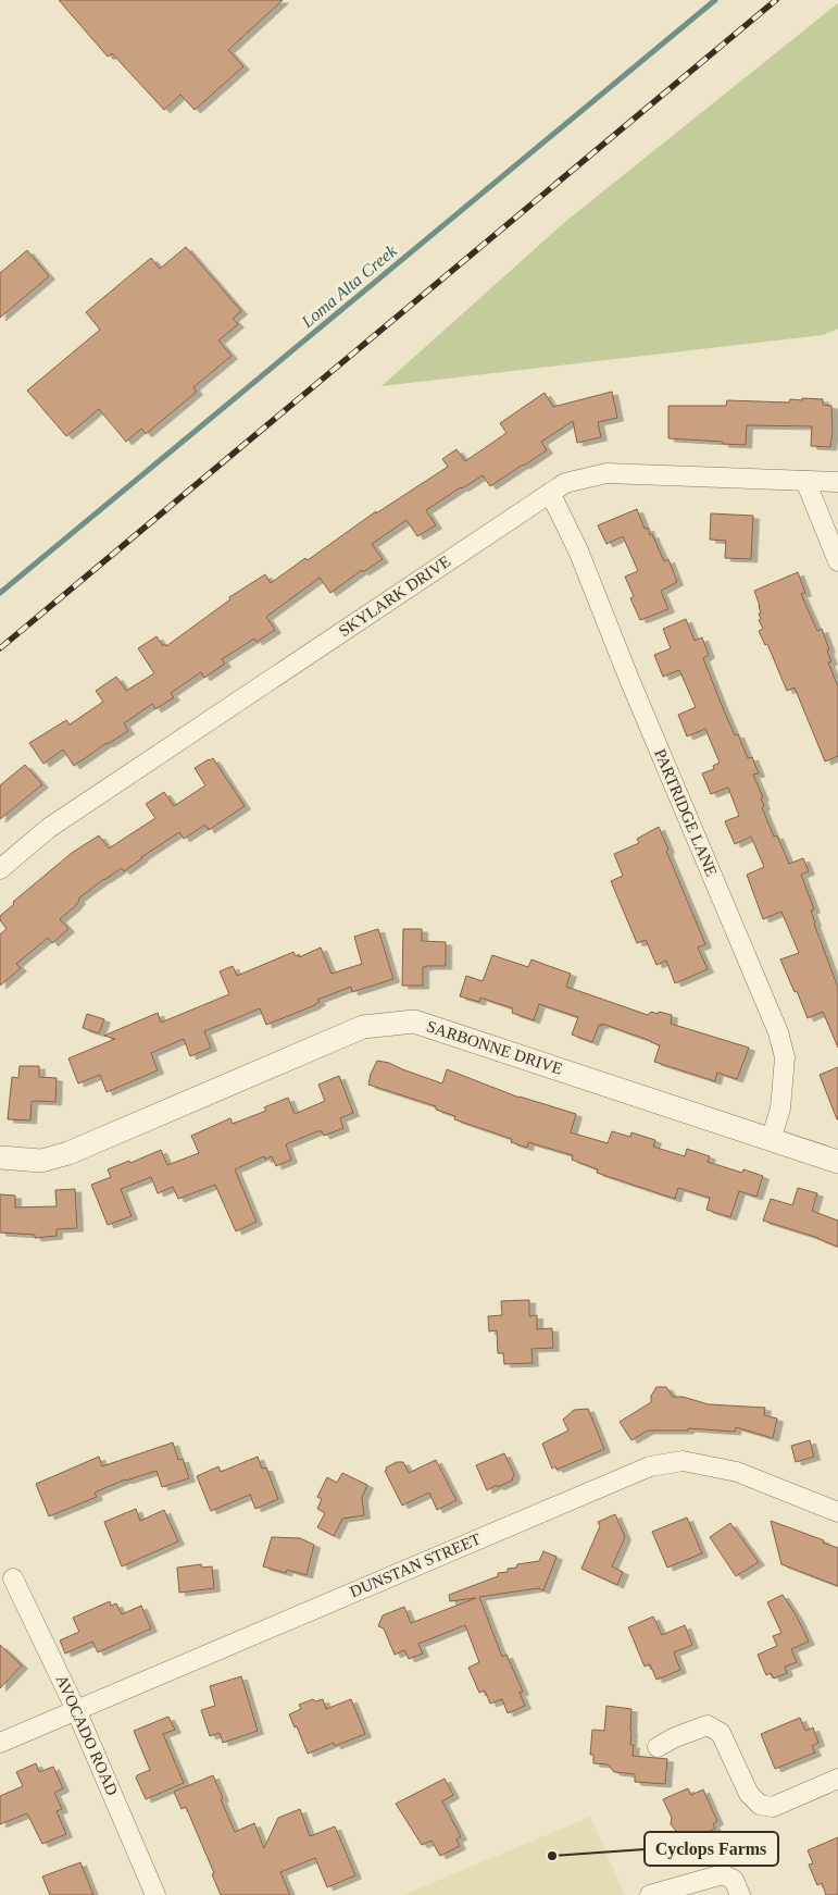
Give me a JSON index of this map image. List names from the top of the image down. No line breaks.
{"streets":{"street":["SKYLARK DRIVE","PARTRIDGE LANE","SARBONNE DRIVE","DUNSTAN STREET","AVOCADO ROAD"]},"crossings":[["SKYLARK DRIVE","PARTRIDGE LANE"],["PARTRIDGE LANE","SARBONNE DRIVE"],["DUNSTAN STREET","AVOCADO ROAD"]],"water":["Loma Alta Creek"],"places":["Cyclops Farms"]}
